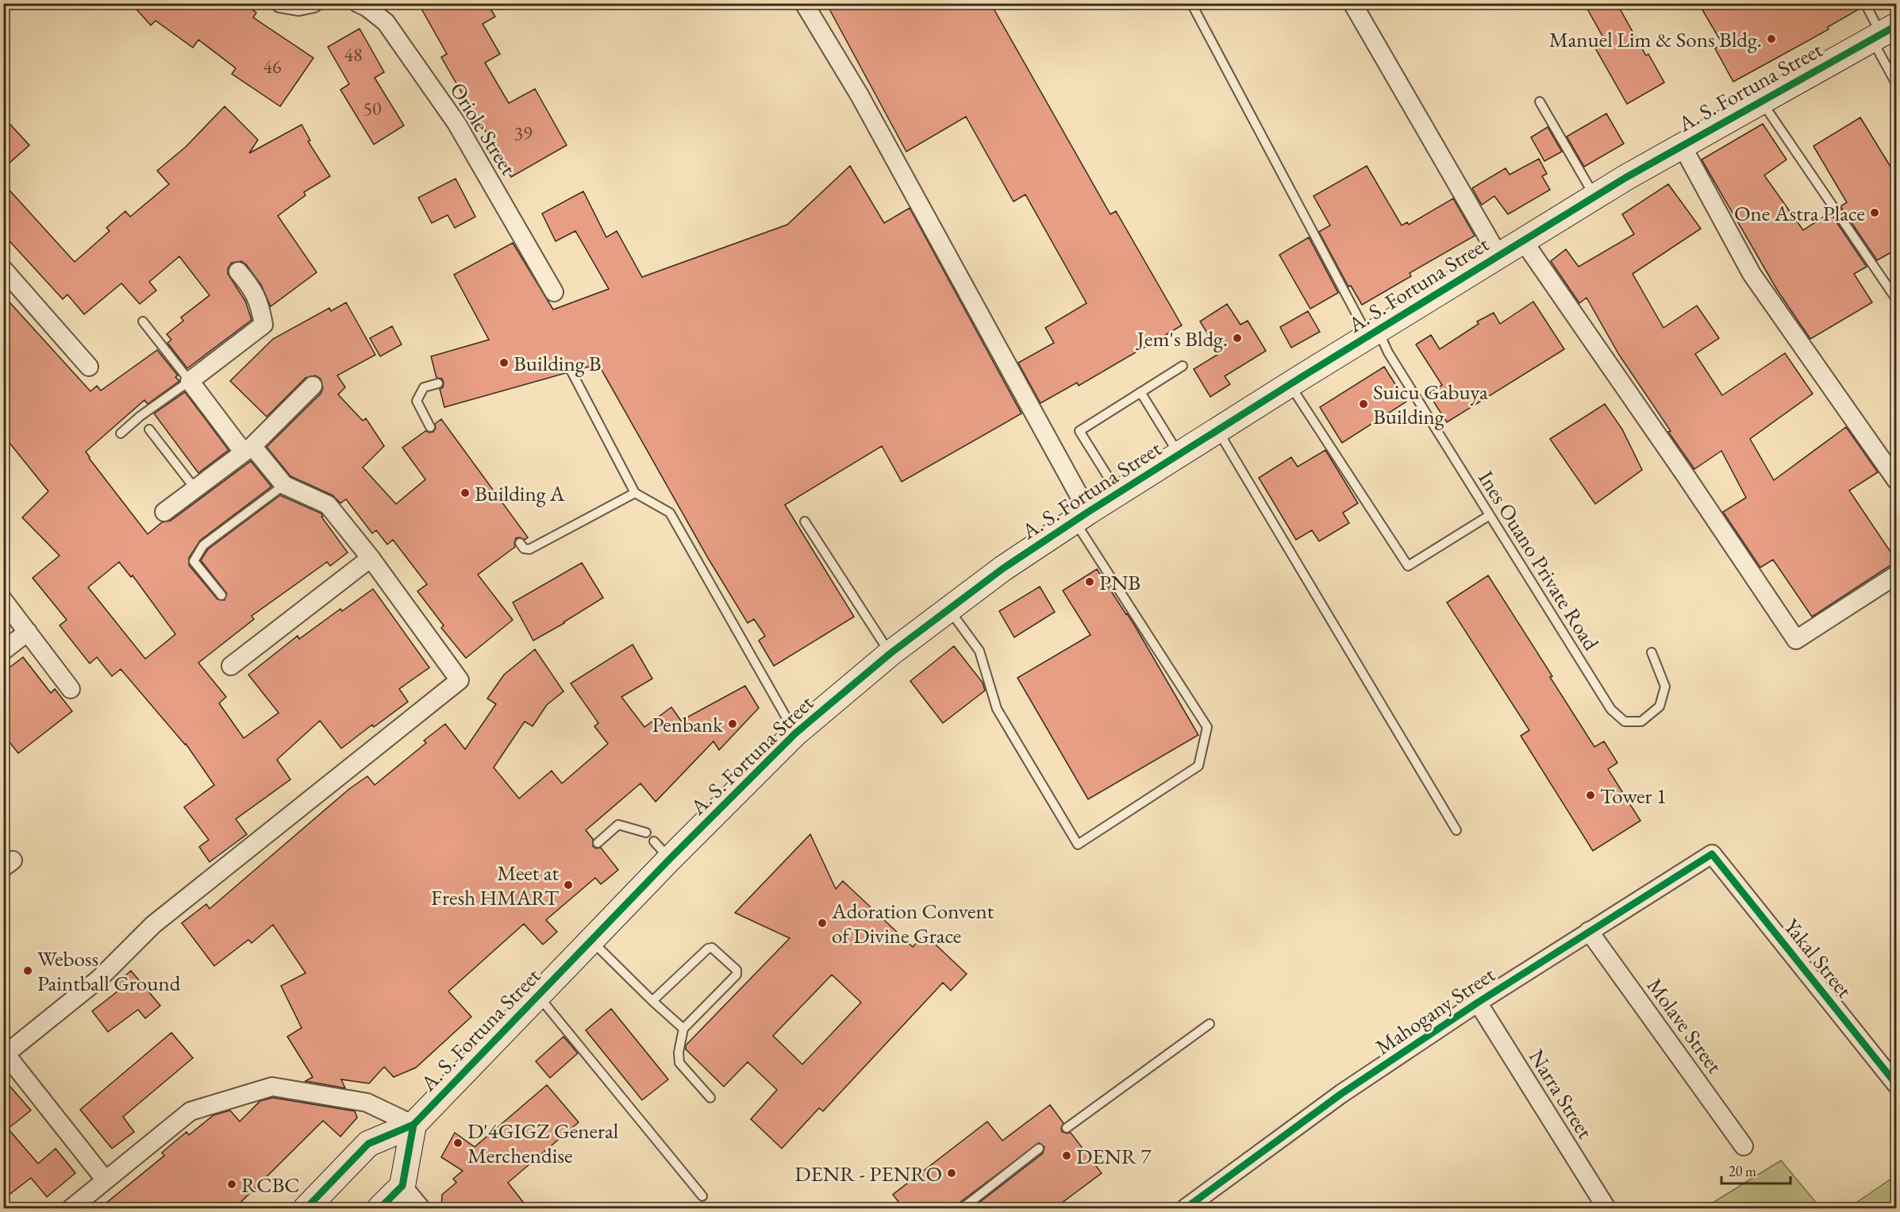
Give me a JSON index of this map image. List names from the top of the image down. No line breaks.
{"streets":{"main road":["A. S. Fortuna Street"],"street":["Oriole Street","Yakal Street","Mahogany Street","Molave Street","Narra Street"],"lane":["Ines Ouano Private Road"]},"crossings":[["A. S. Fortuna Street","Ines Ouano Private Road"],["Yakal Street","Mahogany Street"],["Mahogany Street","Molave Street"],["Mahogany Street","Narra Street"]],"places":["Manuel Lim & Sons Bldg.","One Astra Place","Jem's Bldg.","Building B","Suicu Gabuya Building","Building A","PNB","Penbank","Tower 1","Meet at Fresh HMART","Adoration Convent of Divine Grace","Weboss Paintball Ground","D'4GIGZ General Merchendise","DENR 7","DENR - PENRO","RCBC"],"house_numbers":["48","46","50","39"],"scale_bar":"20 m"}
